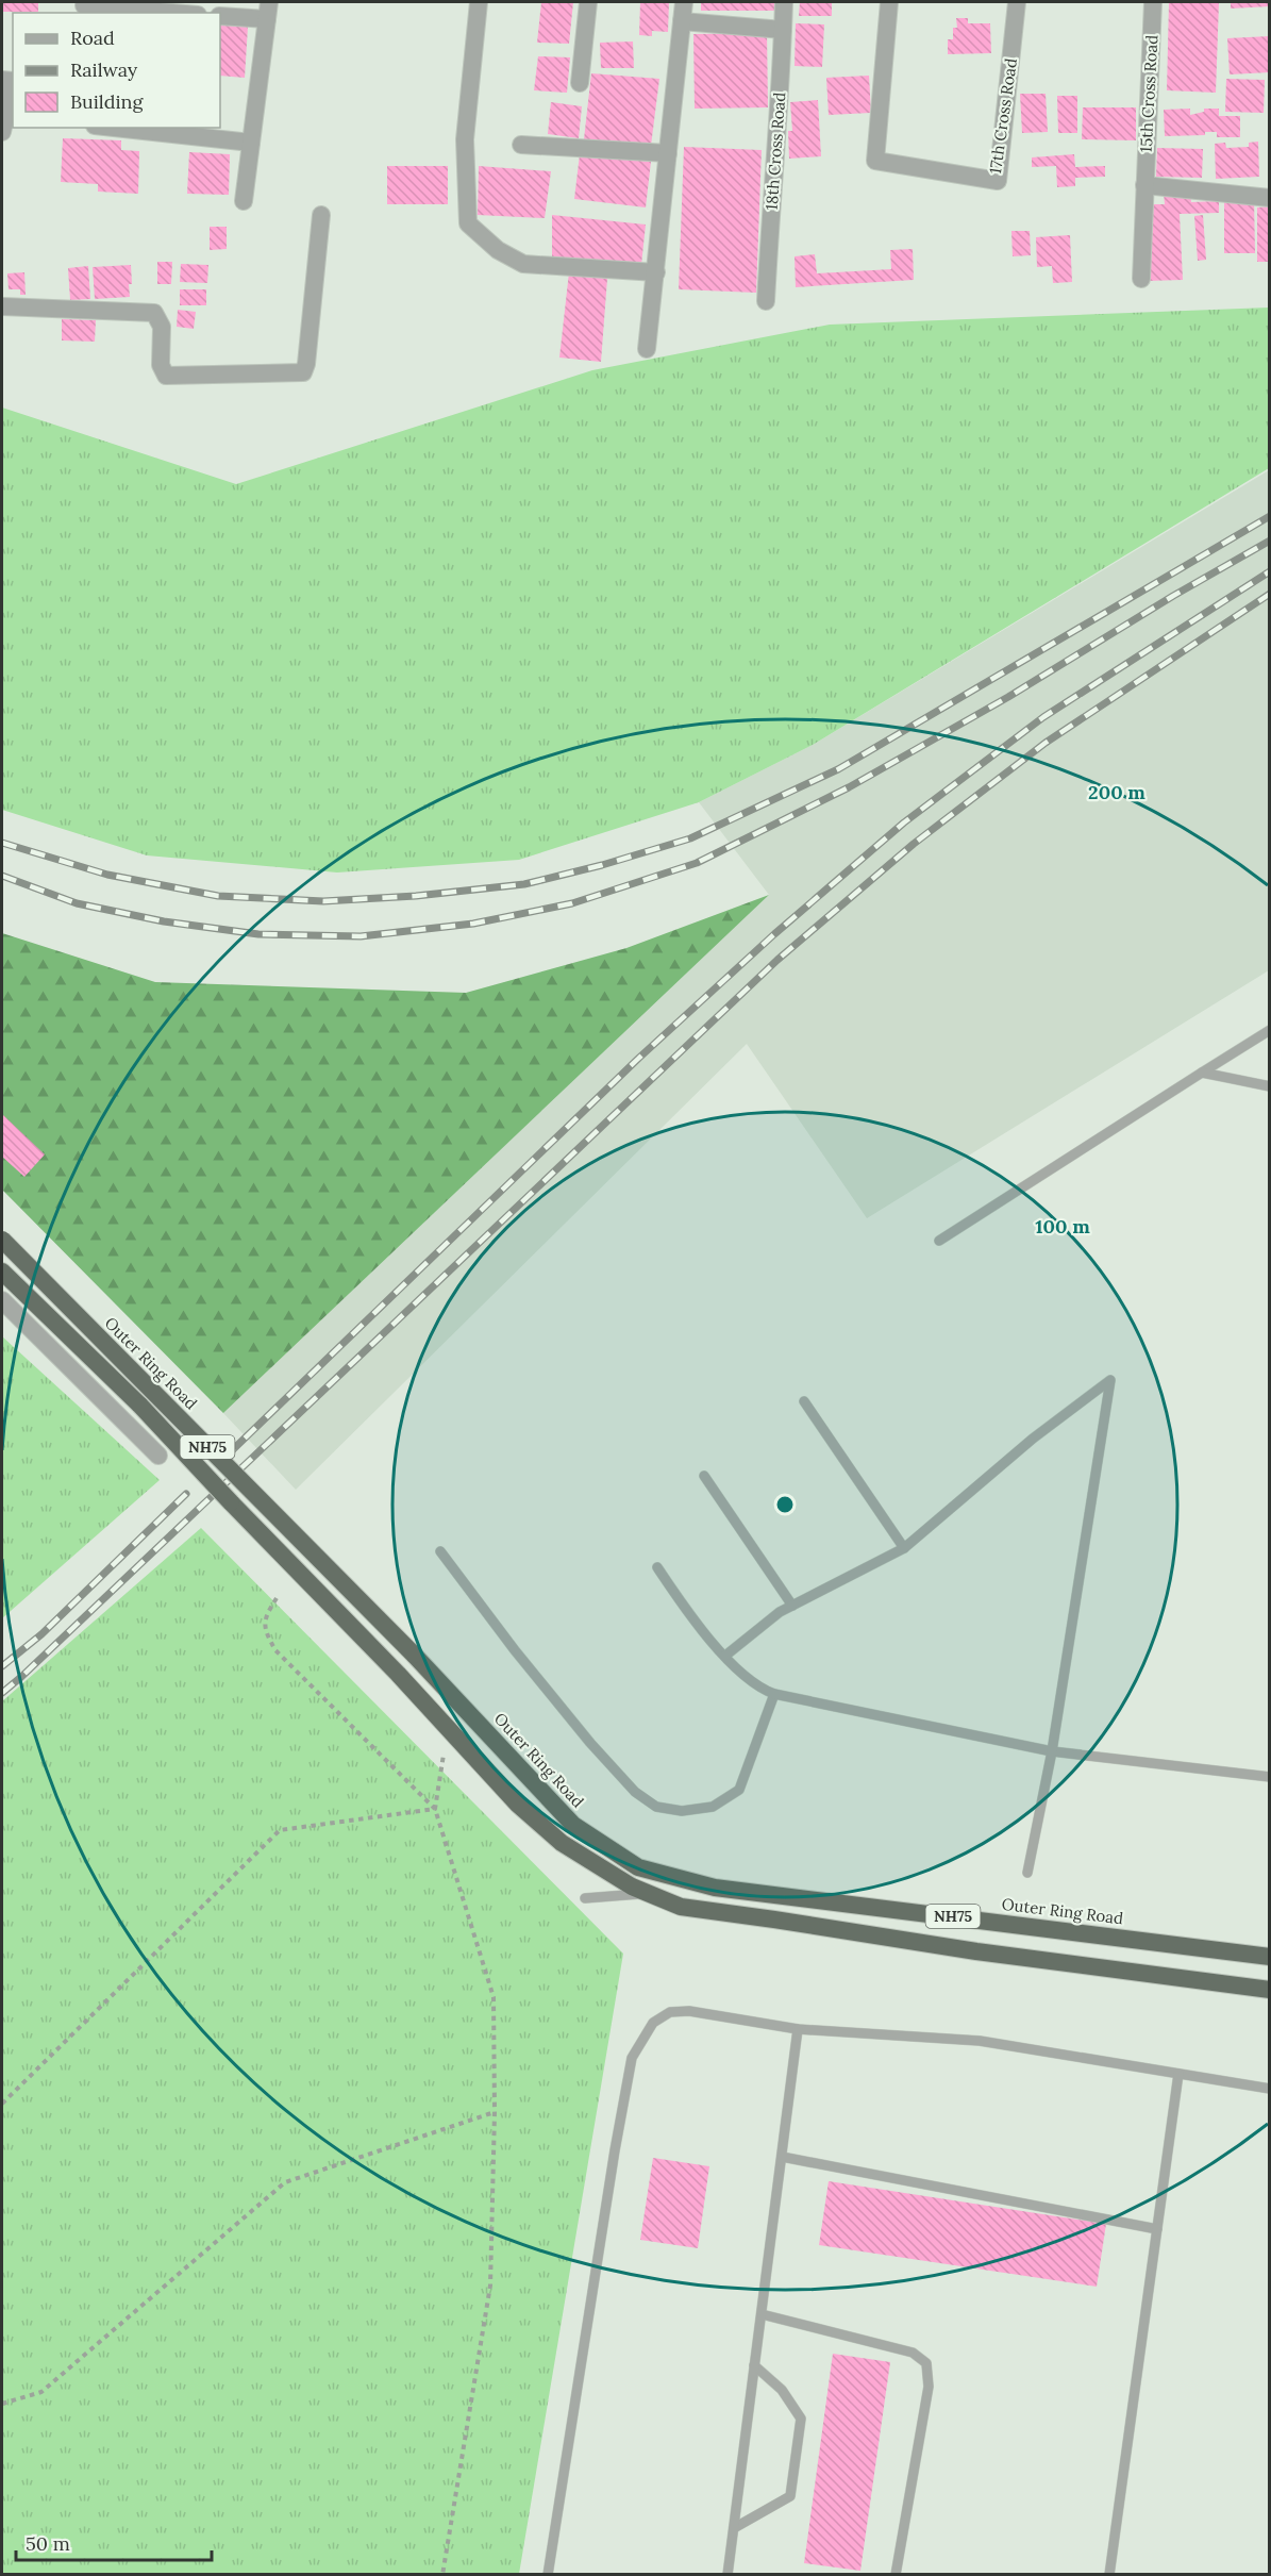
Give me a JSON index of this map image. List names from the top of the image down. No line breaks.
{"streets":{"highway":["Outer Ring Road","NH75"],"street":["15th Cross Road","17th Cross Road","18th Cross Road"]},"legend":["Road","Railway","Building"],"scale_bar":"50 m","rings":["200 m","100 m"]}
